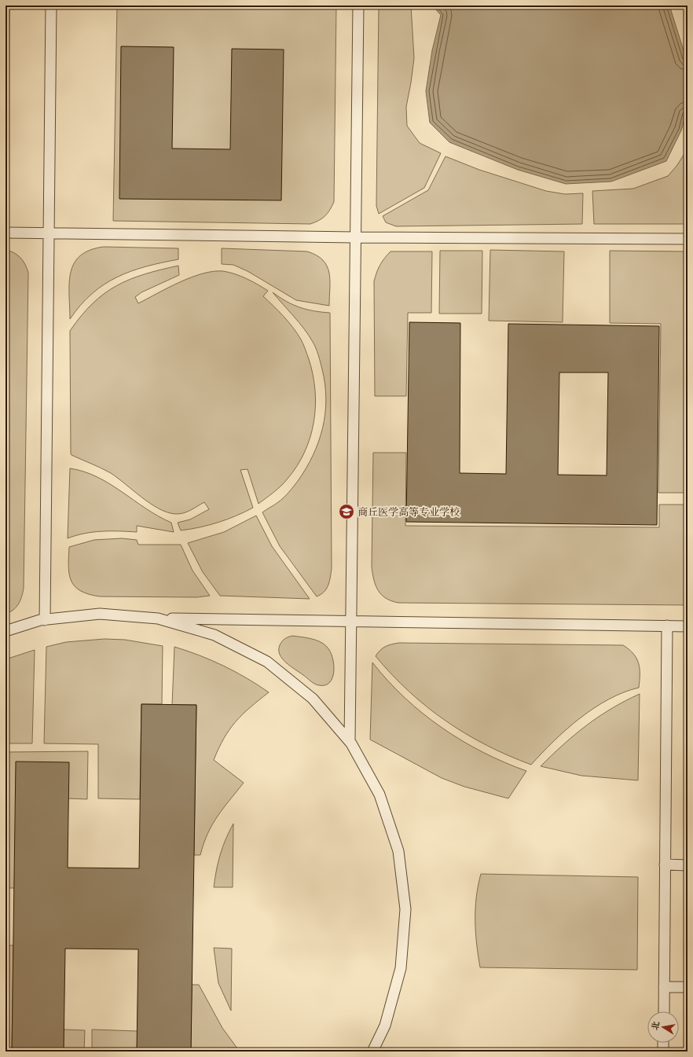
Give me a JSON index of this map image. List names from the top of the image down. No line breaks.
{"places":{"school or university":["商丘医学高等专业学校"]},"north":"left"}
